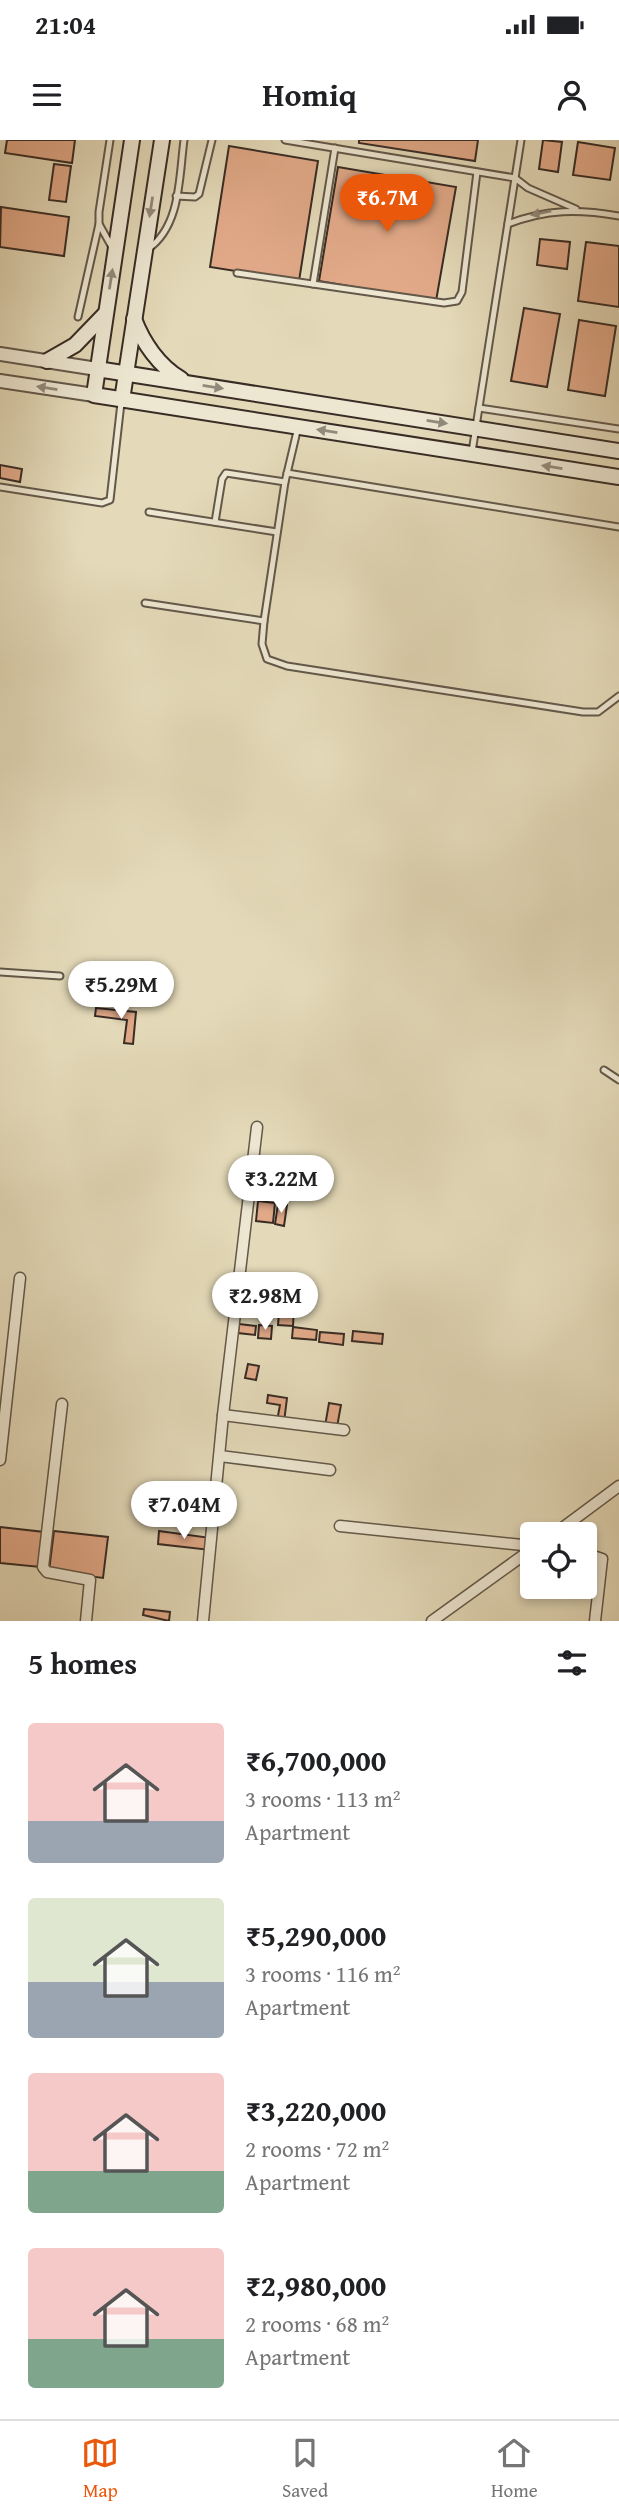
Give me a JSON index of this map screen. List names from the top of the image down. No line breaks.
{"page":{"status":"21:04","header":"Homiq","price":["₹6.7M","₹5.29M","₹3.22M","₹2.98M","₹7.04M"],"heading":"5 homes","list":[{"name":"₹6,700,000","note":"3 rooms · 113 m² · Apartment"},{"name":"₹5,290,000","note":"3 rooms · 116 m² · Apartment"},{"name":"₹3,220,000","note":"2 rooms · 72 m² · Apartment"},{"name":"₹2,980,000","note":"2 rooms · 68 m² · Apartment"}],"tabs":["Map","Saved","Home"]}}
